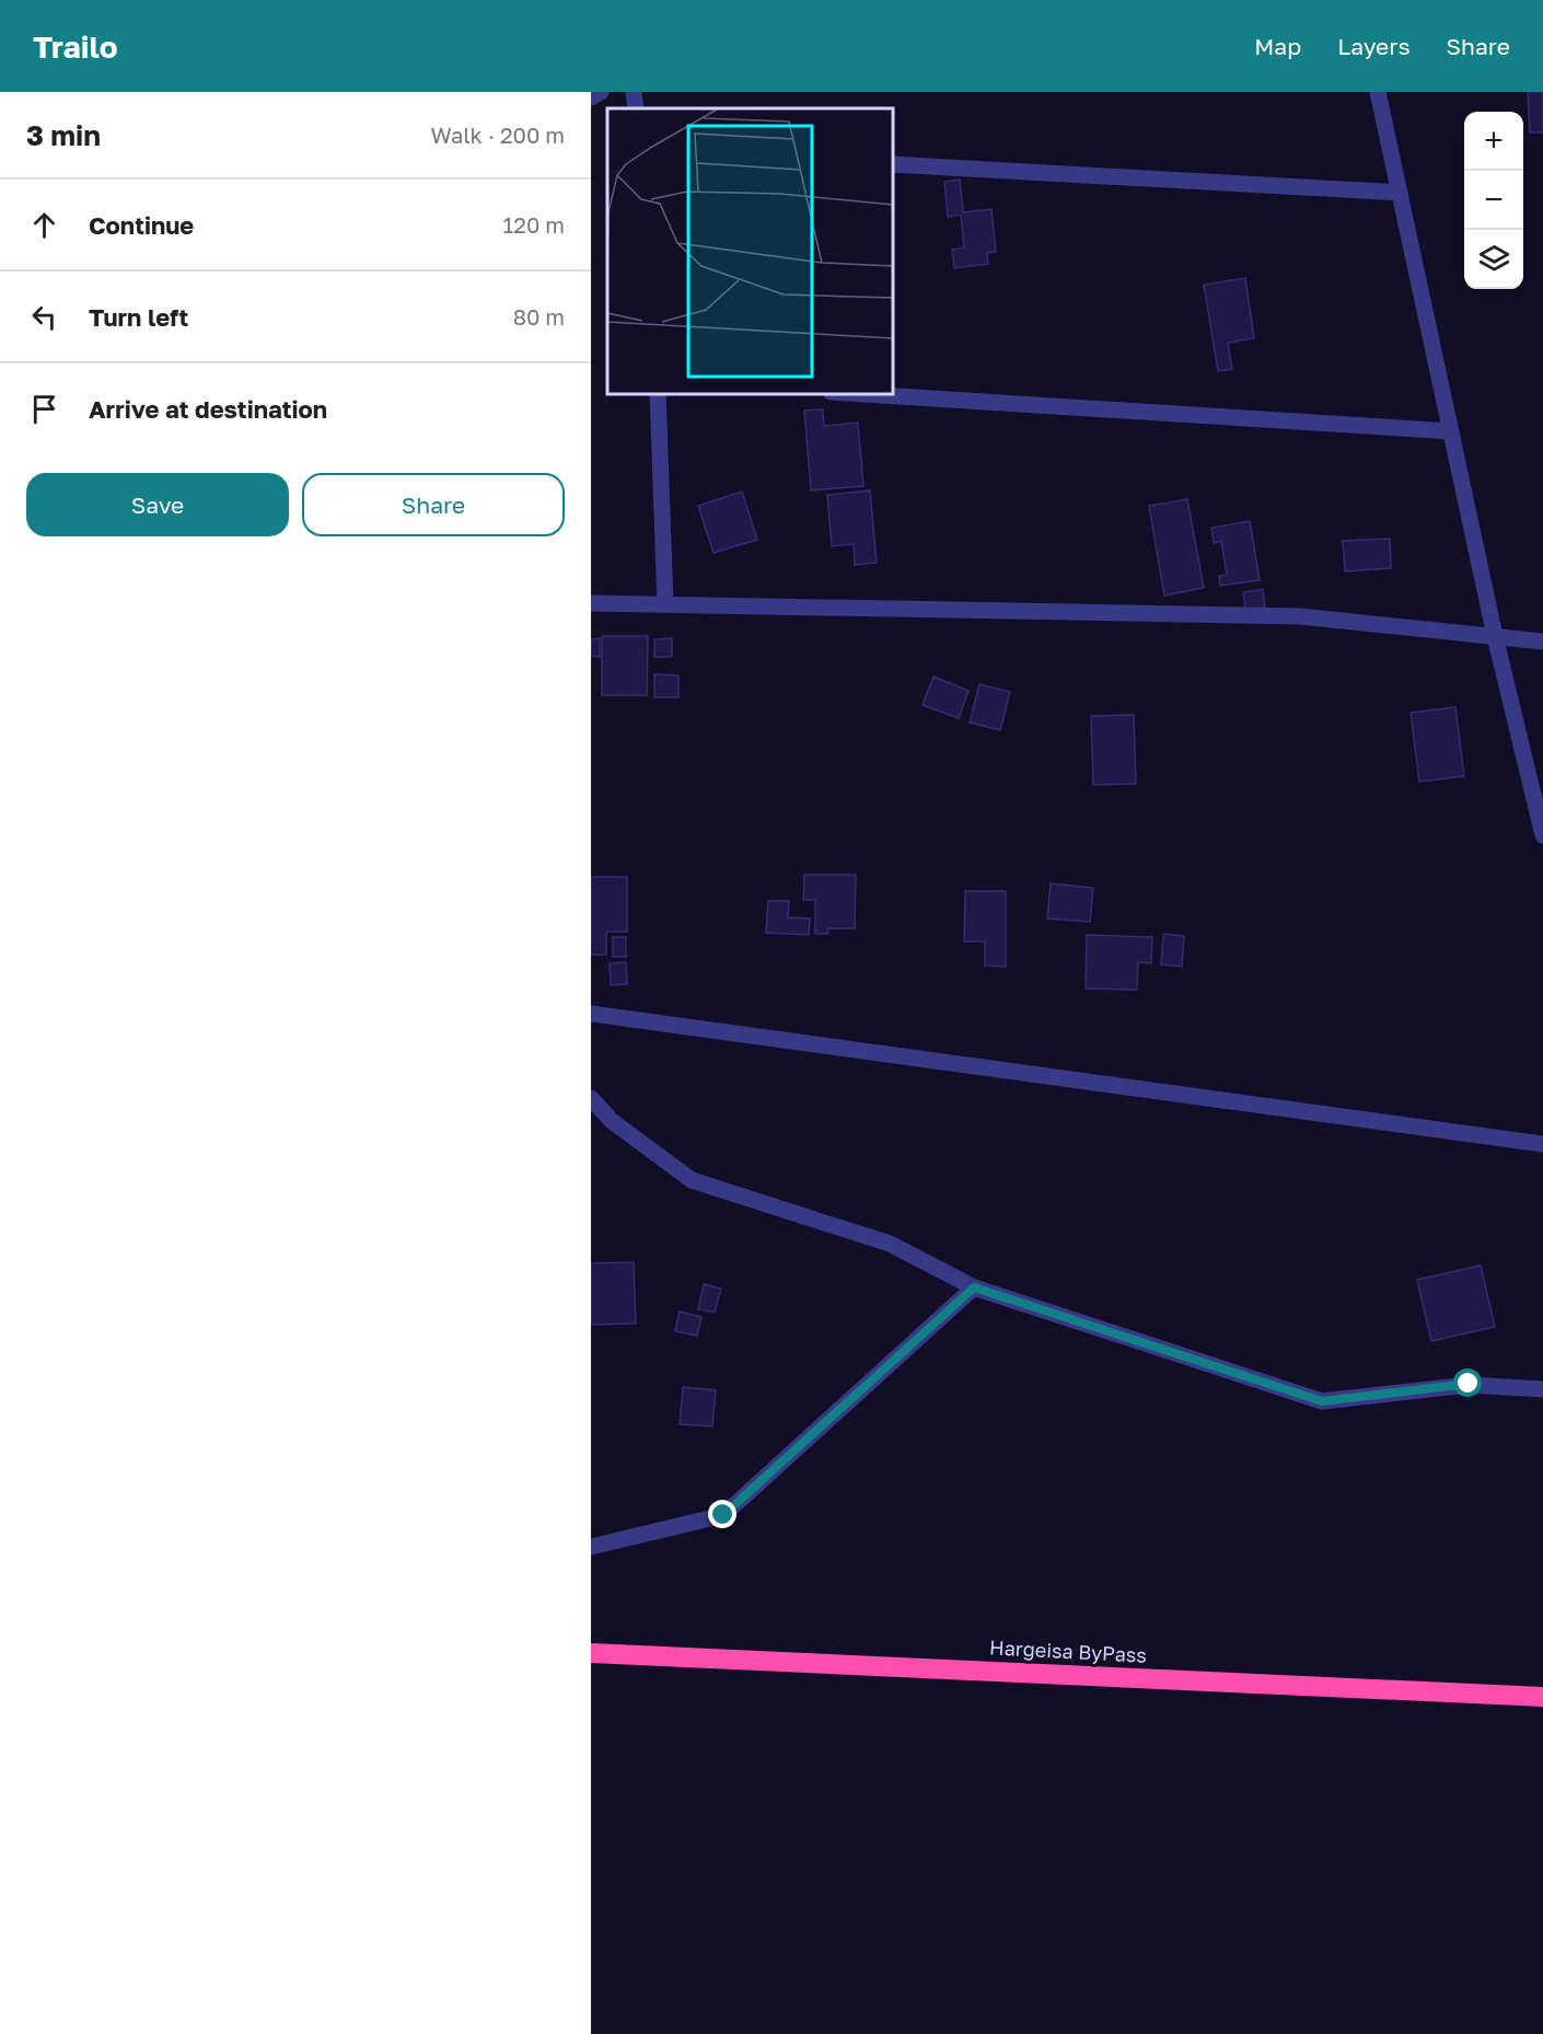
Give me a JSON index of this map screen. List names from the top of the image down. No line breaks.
{"streets":{"highway":["Hargeisa ByPass"]},"page":{"header":"Trailo","nav":["Map","Layers","Share"],"heading":["3 min","Walk · 200 m"],"map_buttons":["+","−"],"list":[["Continue","120 m"],["Turn left","80 m"],"Arrive at destination"],"buttons":["Save","Share"]}}
